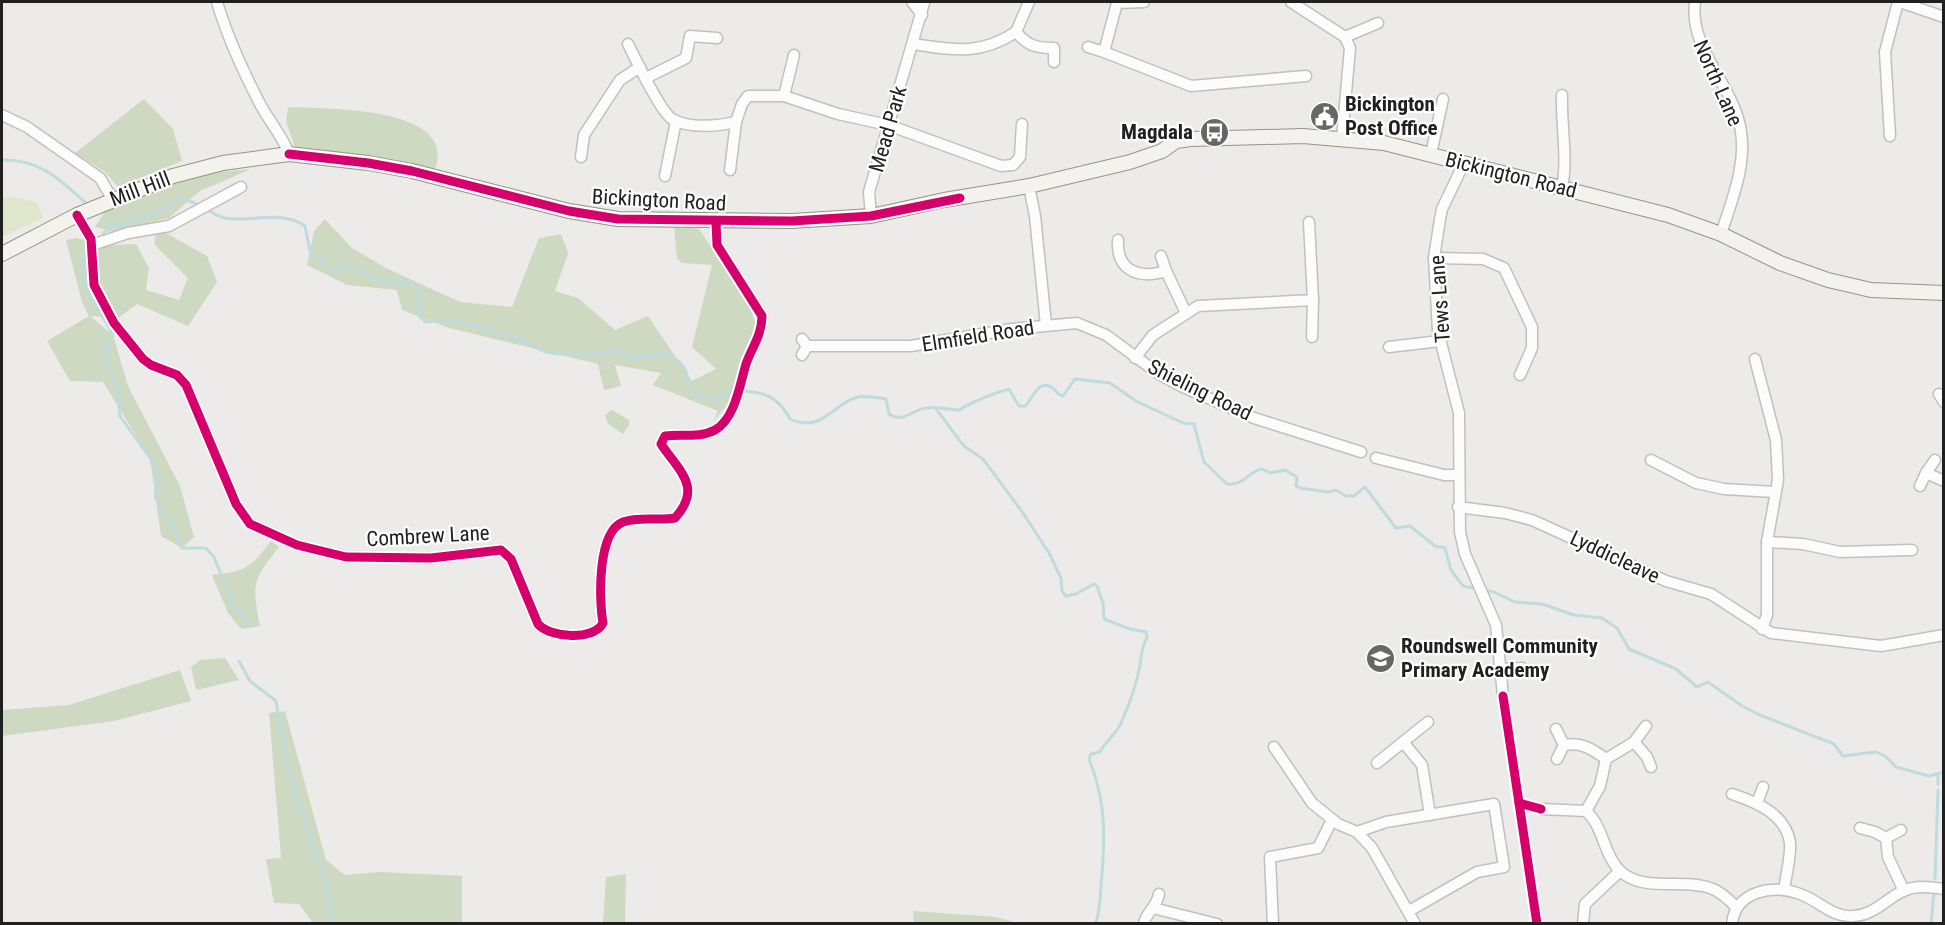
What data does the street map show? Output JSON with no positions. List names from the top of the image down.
{
  "streets": {
    "main road": ["Bickington Road", "Mill Hill"],
    "street": [
      "North Lane",
      "Mead Park",
      "Tews Lane",
      "Elmfield Road",
      "Shieling Road",
      "Combrew Lane",
      "Lyddicleave"
    ]
  },
  "crossings": [
    ["North Lane", "Bickington Road"],
    ["Mead Park", "Bickington Road"],
    ["Bickington Road", "Mill Hill"],
    ["Bickington Road", "Tews Lane"],
    ["Bickington Road", "Elmfield Road"],
    ["Bickington Road", "Combrew Lane"],
    ["Mill Hill", "Combrew Lane"],
    ["Tews Lane", "Lyddicleave"],
    ["Elmfield Road", "Shieling Road"]
  ],
  "places": {
    "public building": ["Bickington Post Office"],
    "bus stop": ["Magdala"],
    "school or university": ["Roundswell Community Primary Academy"]
  }
}
